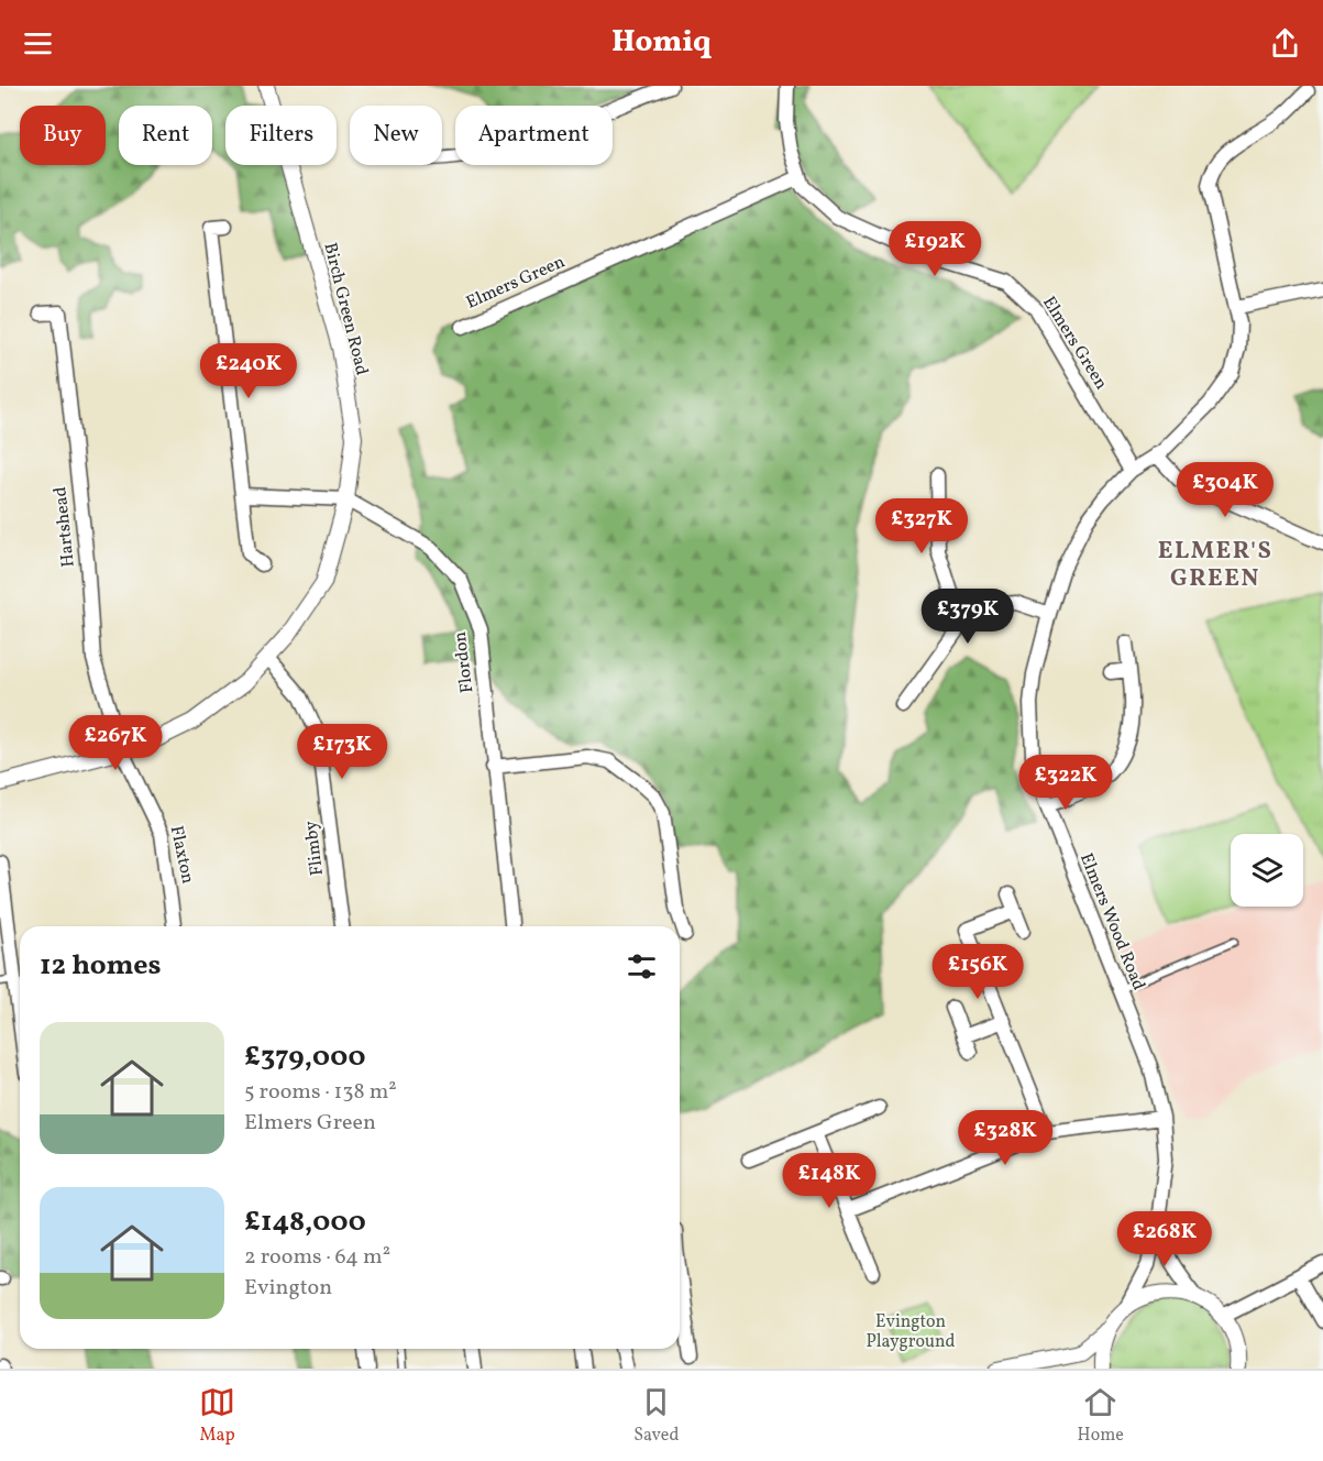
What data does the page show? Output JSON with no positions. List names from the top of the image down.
{
  "streets": {
    "street": [
      "Elmers Green",
      "Birch Green Road",
      "Hartshead",
      "Flordon",
      "Flimby",
      "Flaxton",
      "Elmers Wood Road"
    ]
  },
  "crossings": [
    ["Elmers Green", "Elmers Wood Road"],
    ["Birch Green Road", "Hartshead"],
    ["Birch Green Road", "Flordon"],
    ["Birch Green Road", "Flimby"],
    ["Birch Green Road", "Flaxton"],
    ["Hartshead", "Flaxton"]
  ],
  "districts": ["ELMER'S GREEN"],
  "parks": ["Evington Playground"],
  "page": {
    "header": "Homiq",
    "chip": [
      "Buy",
      "Rent",
      "Filters",
      "New",
      "Apartment"
    ],
    "price": [
      "£192K",
      "£240K",
      "£304K",
      "£327K",
      "£379K",
      "£267K",
      "£173K",
      "£322K",
      "£156K",
      "£328K",
      "£148K",
      "£268K"
    ],
    "heading": "12 homes",
    "list": [
      {
        "name": "£379,000",
        "note": "5 rooms · 138 m² · Elmers Green"
      },
      {
        "name": "£148,000",
        "note": "2 rooms · 64 m² · Evington"
      }
    ],
    "tabs": ["Map", "Saved", "Home"]
  }
}
